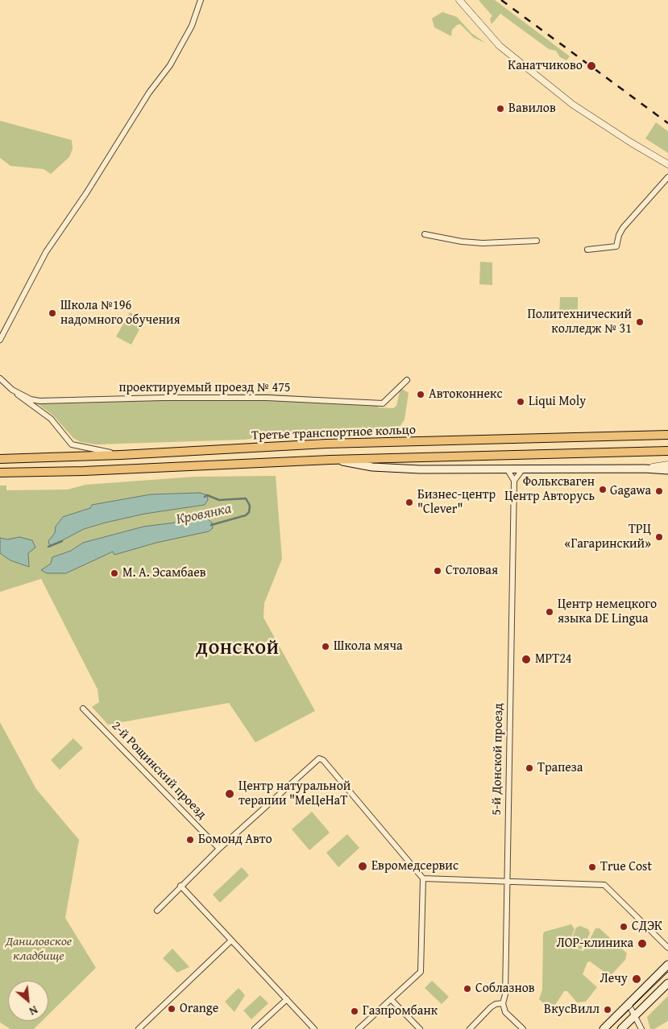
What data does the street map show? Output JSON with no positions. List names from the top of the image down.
{
  "streets": {
    "main road": ["Третье транспортное кольцо"],
    "street": ["проектируемый проезд № 475", "5-й Донской проезд", "2-й Рощинский проезд"]
  },
  "districts": ["ДОНСКОЙ"],
  "water": ["Кровянка"],
  "parks": ["Даниловское кладбище"],
  "places": [
    "Канатчиково",
    "Вавилов",
    "Школа №196 надомного обучения",
    "Политехнический колледж № 31",
    "Автоконнекс",
    "Liqui Moly",
    "Фольксваген Центр Авторусь",
    "Gagawa",
    "Бизнес-центр \"Clever\"",
    "ТРЦ «Гагаринский»",
    "Столовая",
    "М. А. Эсамбаев",
    "Центр немецкого языка DE Lingua",
    "Школа мяча",
    "МРТ24",
    "Трапеза",
    "Центр натуральной терапии \"МеЦеНаТ",
    "Бомонд Авто",
    "Евромедсервис",
    "True Cost",
    "СДЭК",
    "ЛОР-клиника",
    "Лечу",
    "Соблазнов",
    "Orange",
    "ВкусВилл",
    "Газпромбанк"
  ],
  "north": "bottom right"
}
